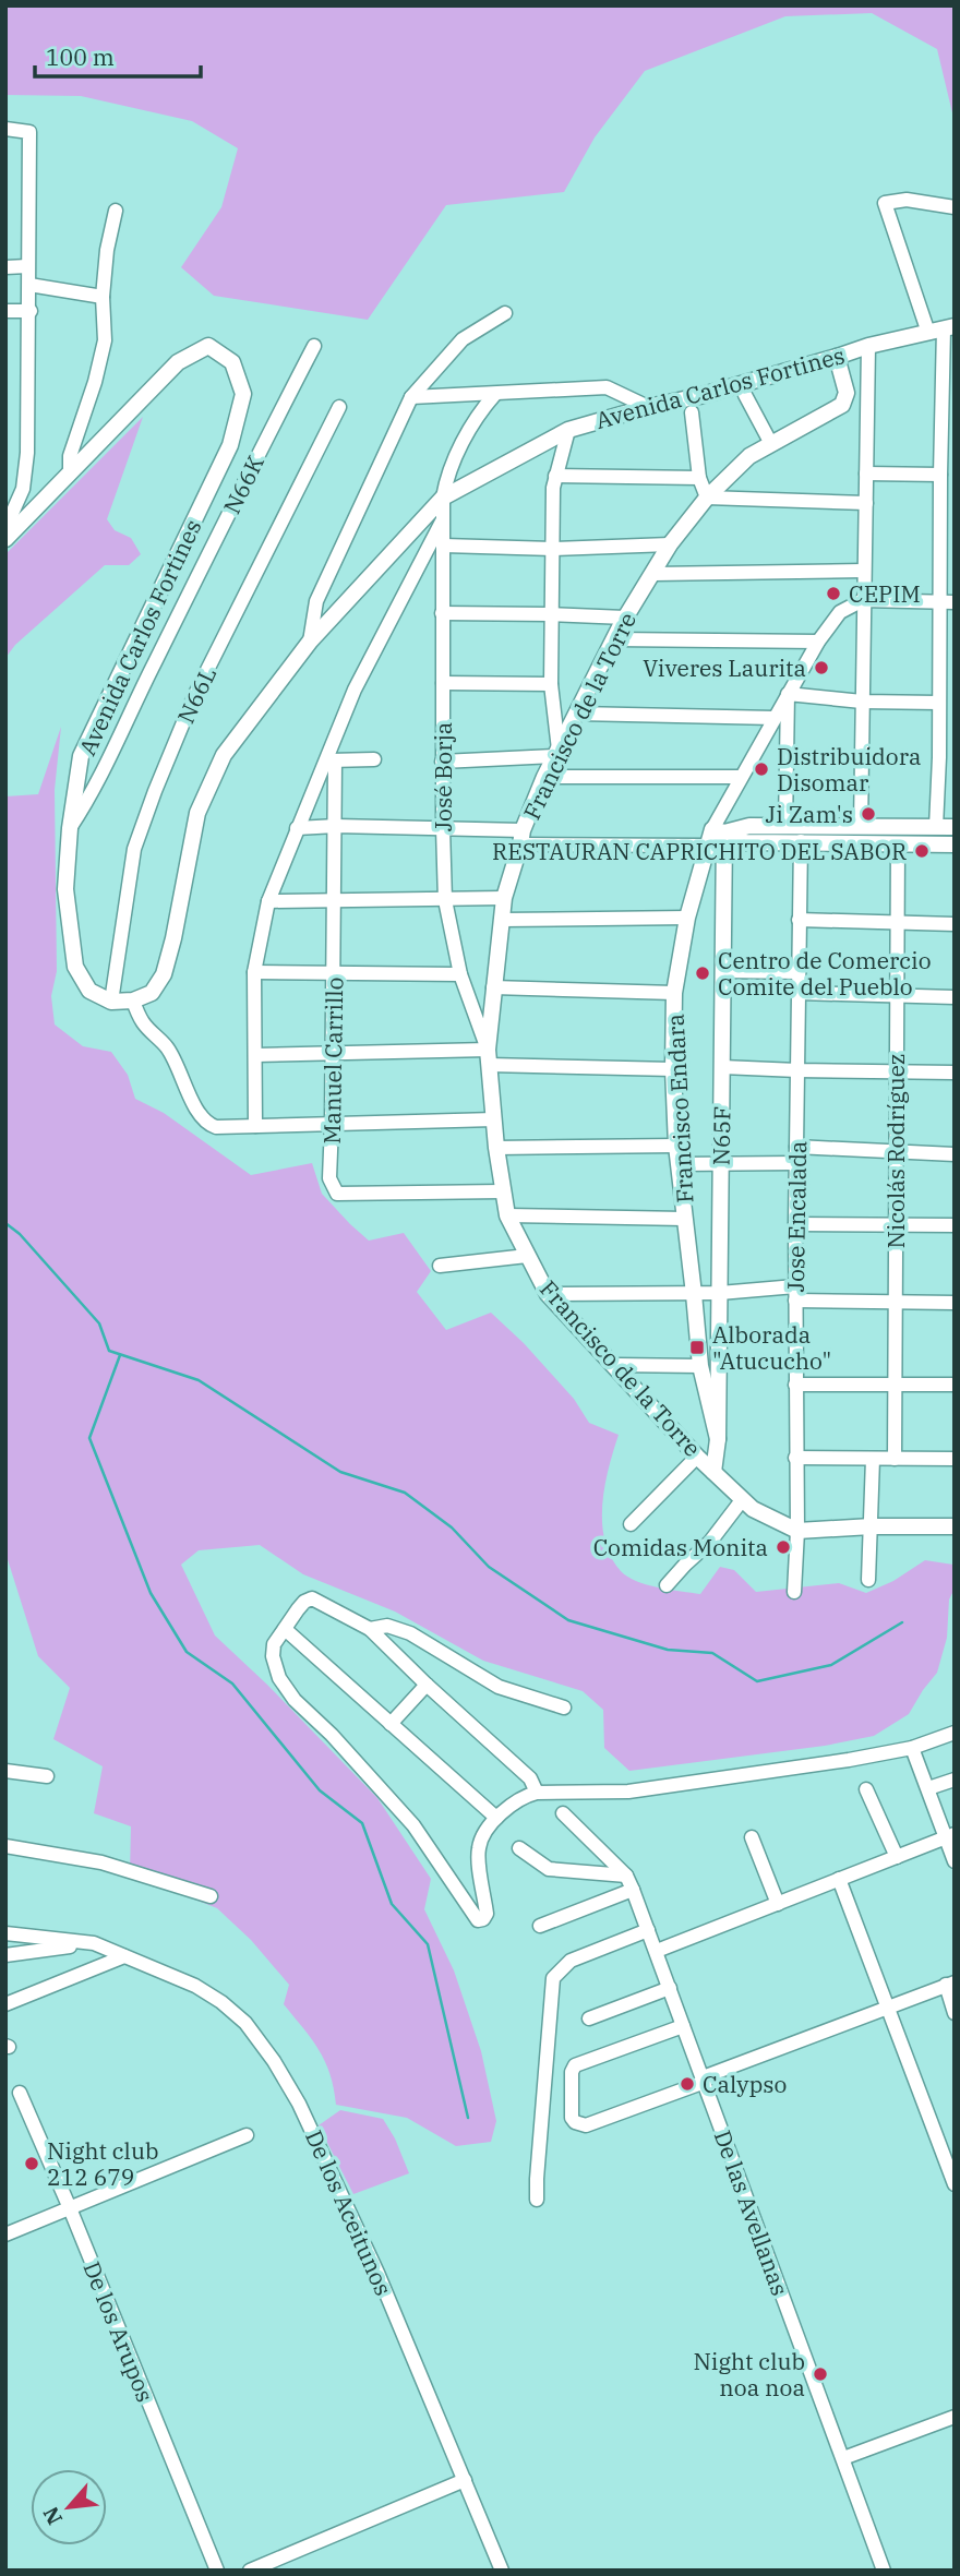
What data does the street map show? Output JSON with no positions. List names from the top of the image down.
{
  "streets": {
    "street": [
      "Avenida Carlos Fortines",
      "N66K",
      "N66L",
      "Francisco de la Torre",
      "José Borja",
      "Manuel Carrillo",
      "Francisco Endara",
      "N65F",
      "Nicolás Rodríguez",
      "Jose Encalada",
      "De los Aceitunos",
      "De las Avellanas",
      "De los Arupos"
    ]
  },
  "crossings": [
    ["Avenida Carlos Fortines", "N66K"],
    ["Avenida Carlos Fortines", "N66L"],
    ["Avenida Carlos Fortines", "Francisco de la Torre"],
    ["Avenida Carlos Fortines", "José Borja"],
    ["Francisco de la Torre", "José Borja"],
    ["Francisco de la Torre", "Manuel Carrillo"],
    ["Francisco de la Torre", "Jose Encalada"],
    ["José Borja", "Manuel Carrillo"],
    ["Francisco Endara", "N65F"]
  ],
  "places": {
    "other": [
      "CEPIM",
      "Viveres Laurita",
      "Distribuidora Disomar",
      "Ji Zam's",
      "RESTAURAN CAPRICHITO DEL SABOR",
      "Centro de Comercio Comite del Pueblo",
      "Comidas Monita",
      "Calypso",
      "Night club 212 679",
      "Night club noa noa"
    ],
    "transit": ["Alborada \"Atucucho\""]
  },
  "scale_bar": "100 m",
  "north": "bottom left"
}
